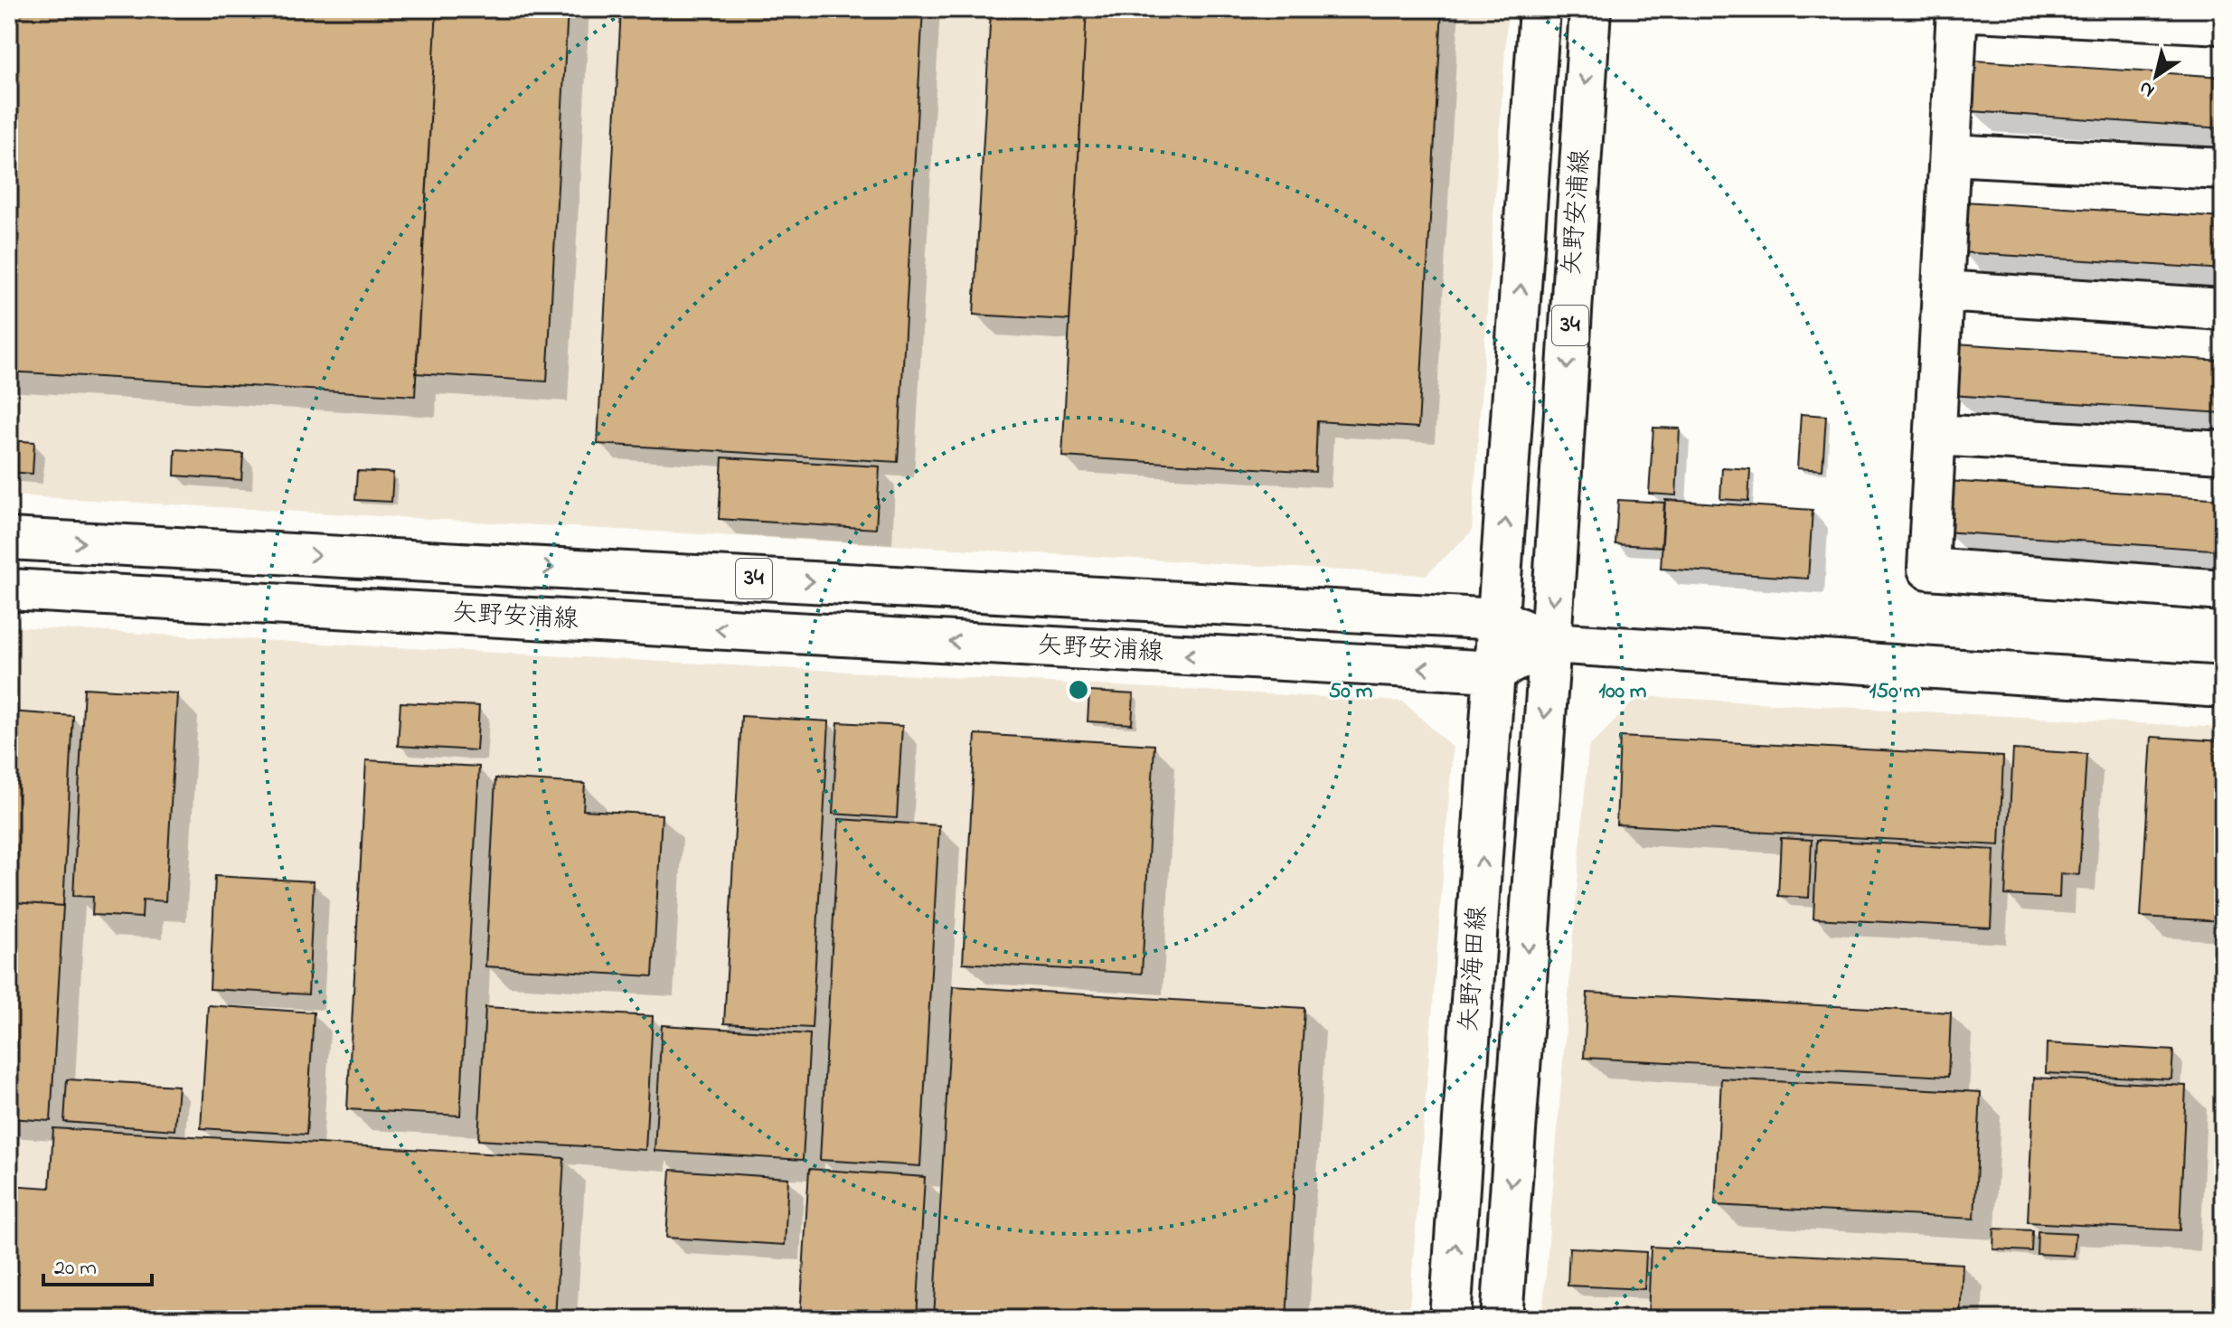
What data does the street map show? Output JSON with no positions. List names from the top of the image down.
{
  "streets": {
    "main road": ["矢野安浦線", "34", "矢野海田線"]
  },
  "crossings": [
    ["矢野安浦線", "矢野海田線"]
  ],
  "scale_bar": "20 m",
  "north": "bottom left",
  "rings": ["50 m", "100 m", "150 m"]
}
